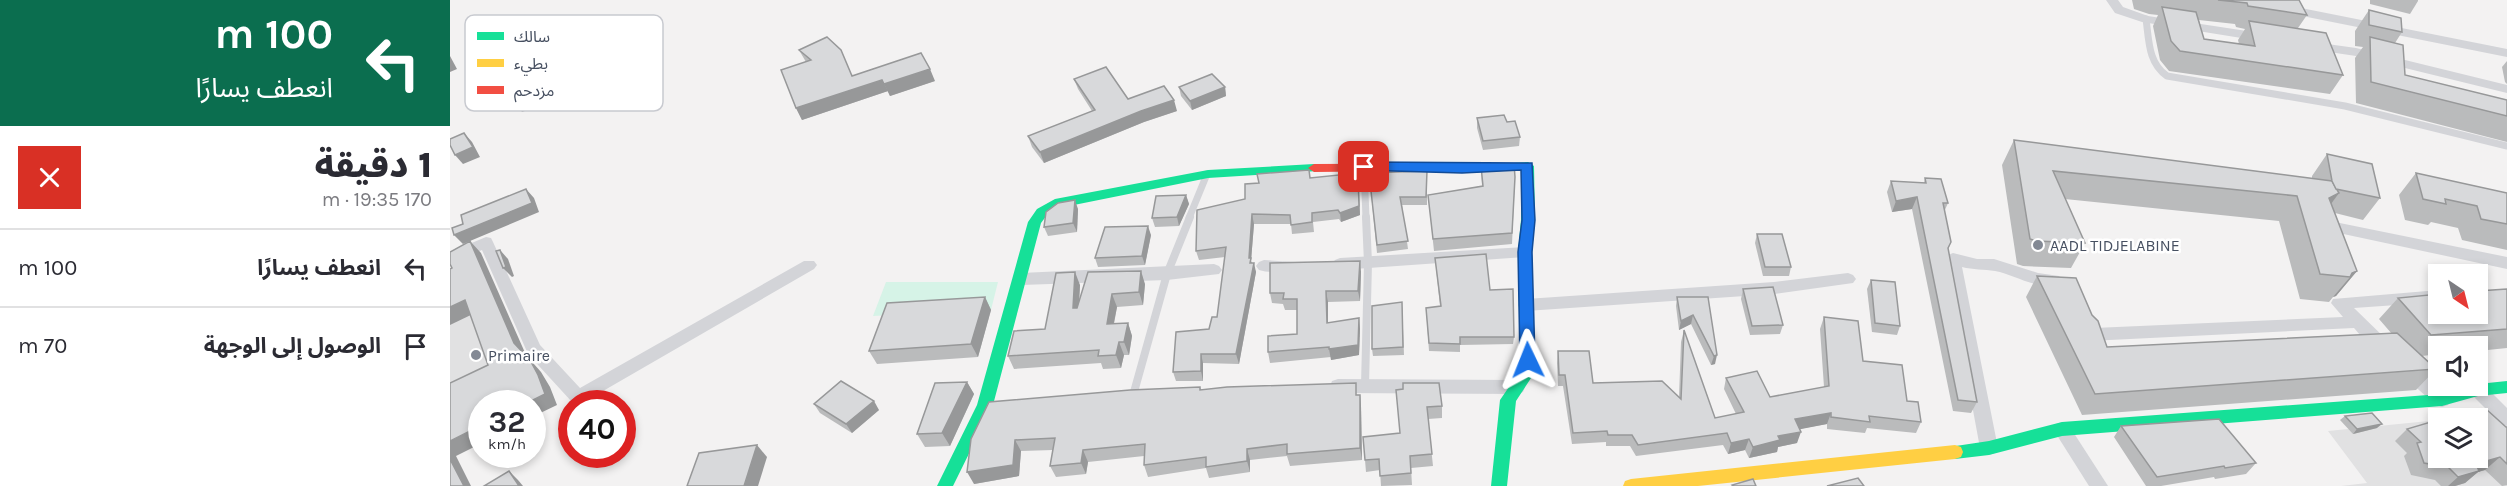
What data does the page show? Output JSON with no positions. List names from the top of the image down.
{
  "places": ["AADL TIDJELABINE", "Primaire"],
  "legend": ["سالك", "بطيء", "مزدحم"],
  "north": "bottom right",
  "page": {
    "turn": ["100 m", "انعطف يسارًا"],
    "heading": ["1 دقيقة", "170 m · 19:35"],
    "list": [
      {
        "name": "انعطف يسارًا",
        "value": "100 m"
      },
      {
        "name": "الوصول إلى الوجهة",
        "value": "70 m"
      }
    ],
    "speed": "32 km/h",
    "limit": "40"
  }
}
